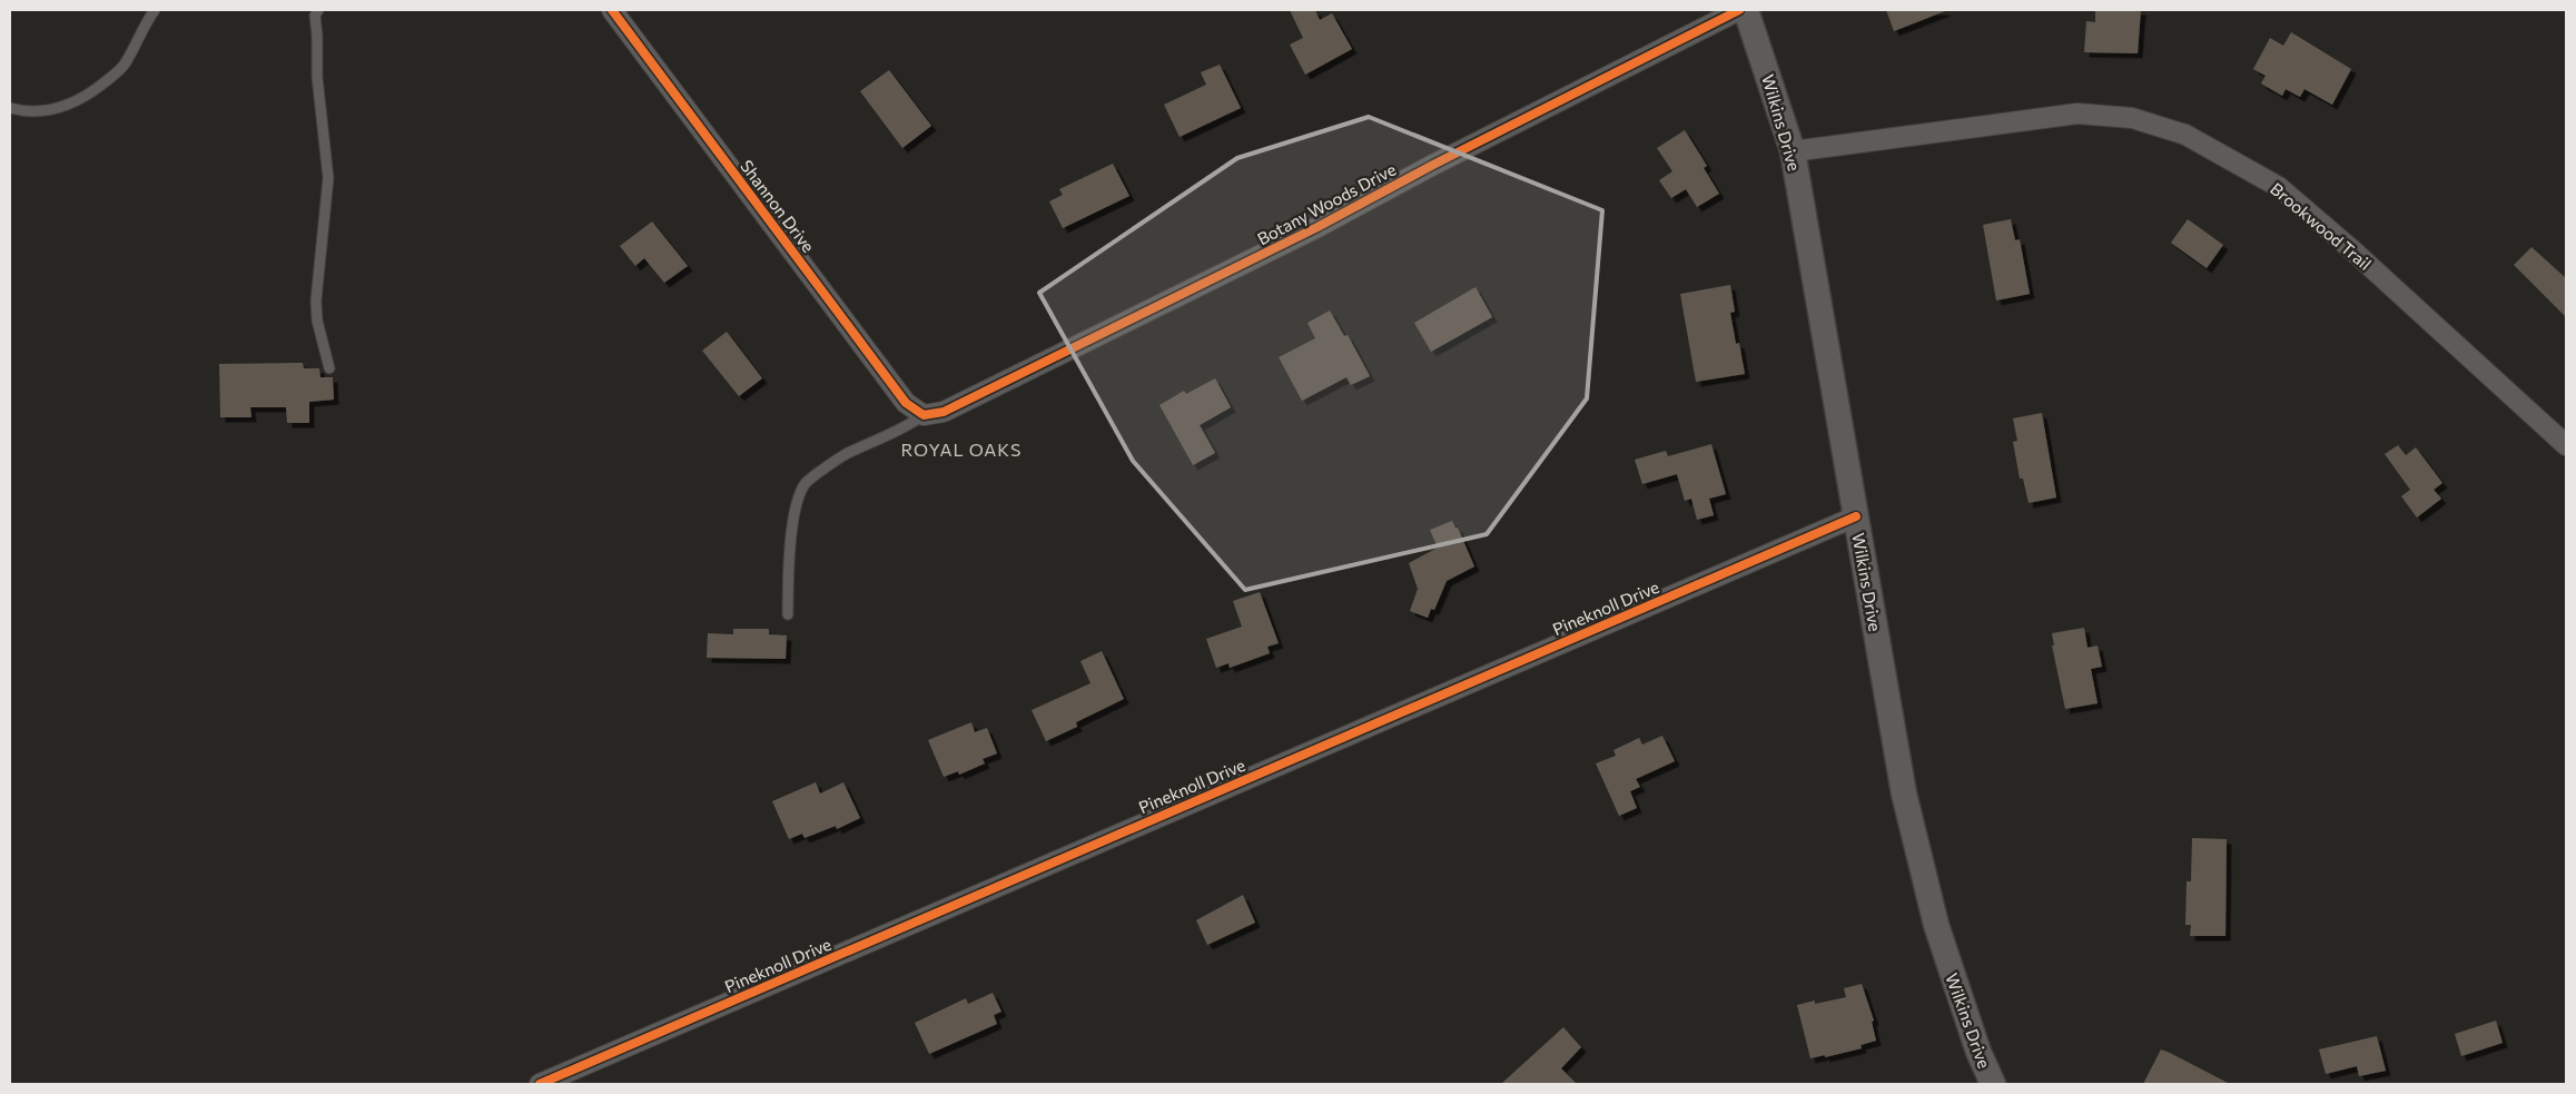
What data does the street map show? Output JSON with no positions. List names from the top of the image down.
{
  "streets": {
    "street": [
      "Wilkins Drive",
      "Botany Woods Drive",
      "Shannon Drive",
      "Brookwood Trail",
      "Pineknoll Drive"
    ]
  },
  "crossings": [
    ["Wilkins Drive", "Brookwood Trail"],
    ["Wilkins Drive", "Pineknoll Drive"],
    ["Botany Woods Drive", "Shannon Drive"]
  ],
  "districts": ["ROYAL OAKS"]
}
